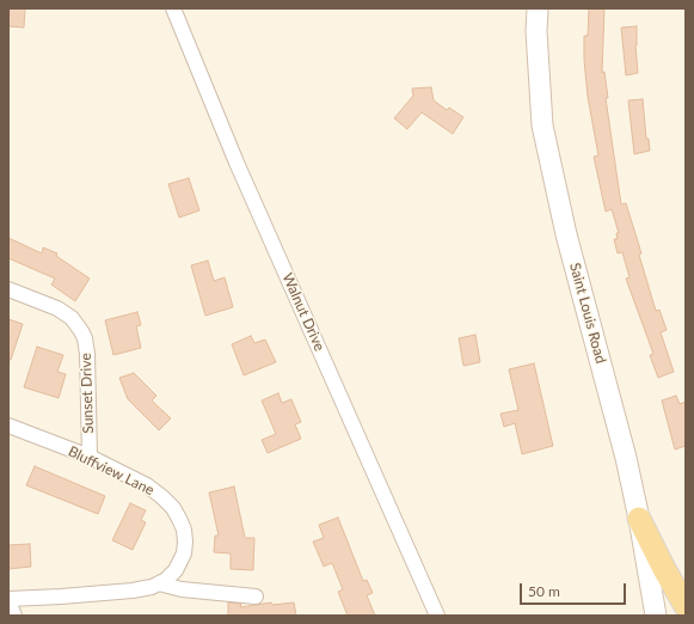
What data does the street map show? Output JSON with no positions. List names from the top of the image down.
{
  "streets": {
    "street": [
      "Walnut Drive",
      "Saint Louis Road",
      "Sunset Drive",
      "Bluffview Lane"
    ]
  },
  "crossings": [
    ["Sunset Drive", "Bluffview Lane"]
  ],
  "scale_bar": "50 m"
}
